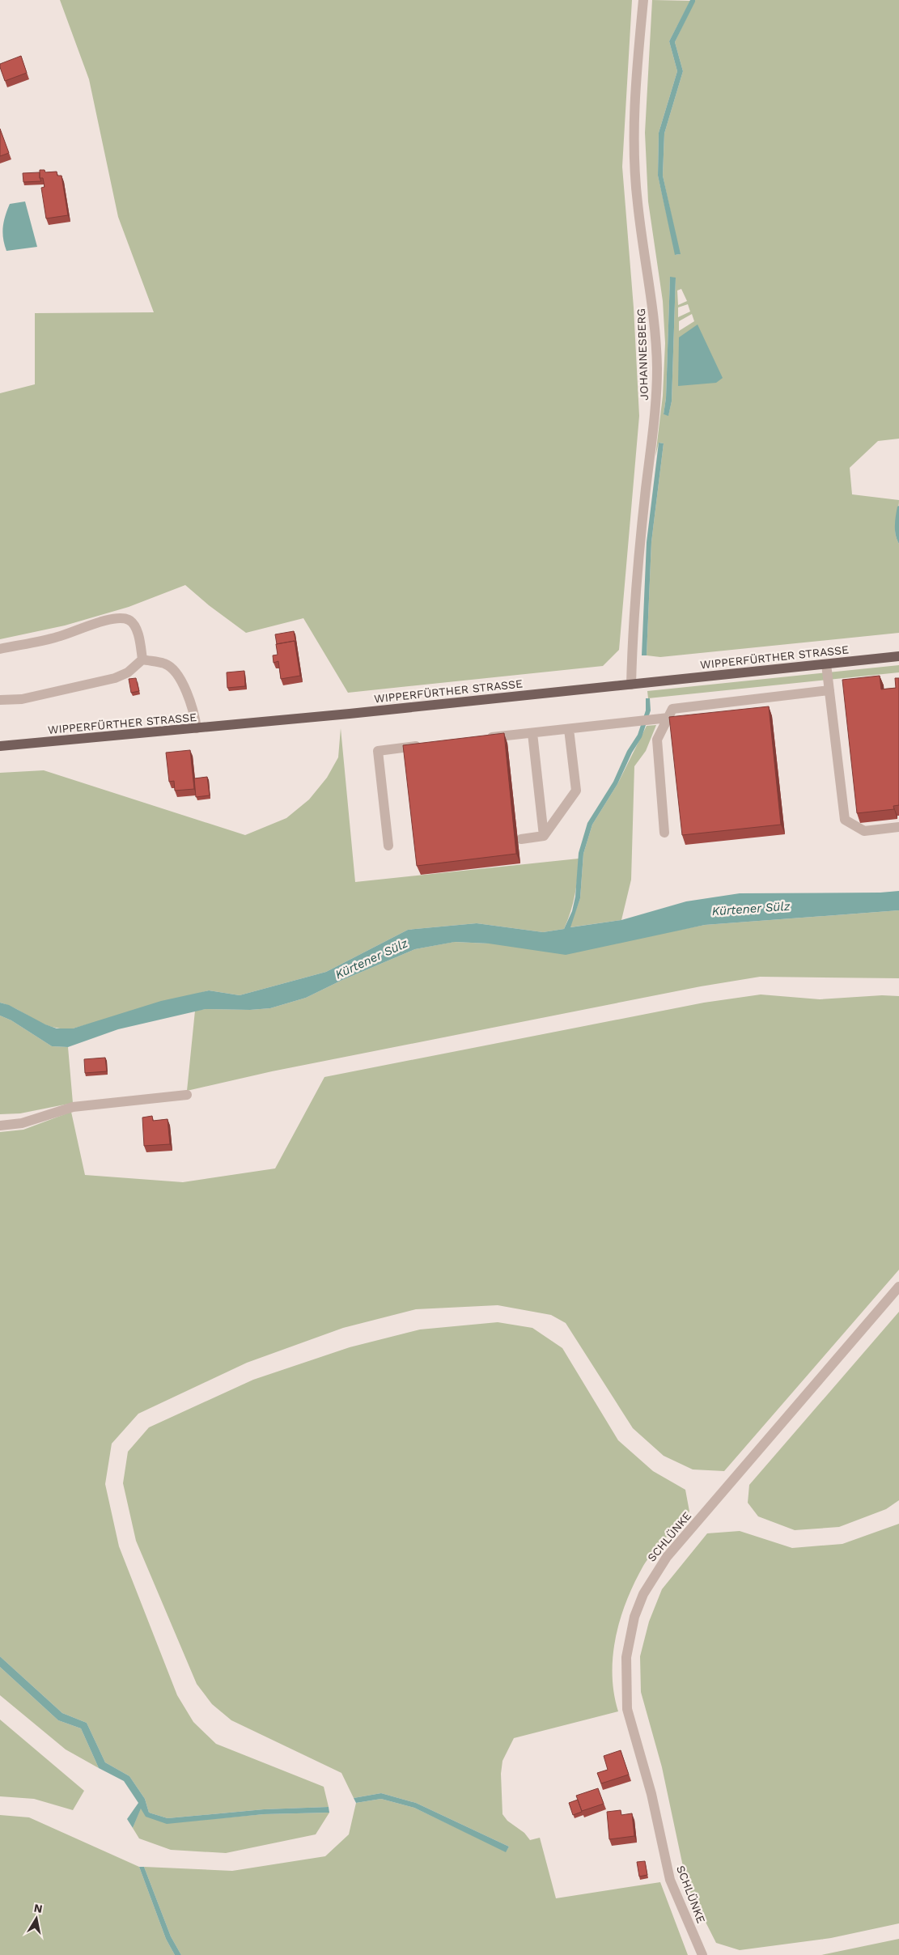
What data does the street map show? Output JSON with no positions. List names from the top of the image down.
{
  "streets": {
    "main road": ["WIPPERFÜRTHER STRASSE"],
    "street": ["JOHANNESBERG", "SCHLÜNKE"]
  },
  "crossings": [
    ["JOHANNESBERG", "WIPPERFÜRTHER STRASSE"]
  ],
  "water": ["Kürtener Sülz"],
  "north": "top"
}
